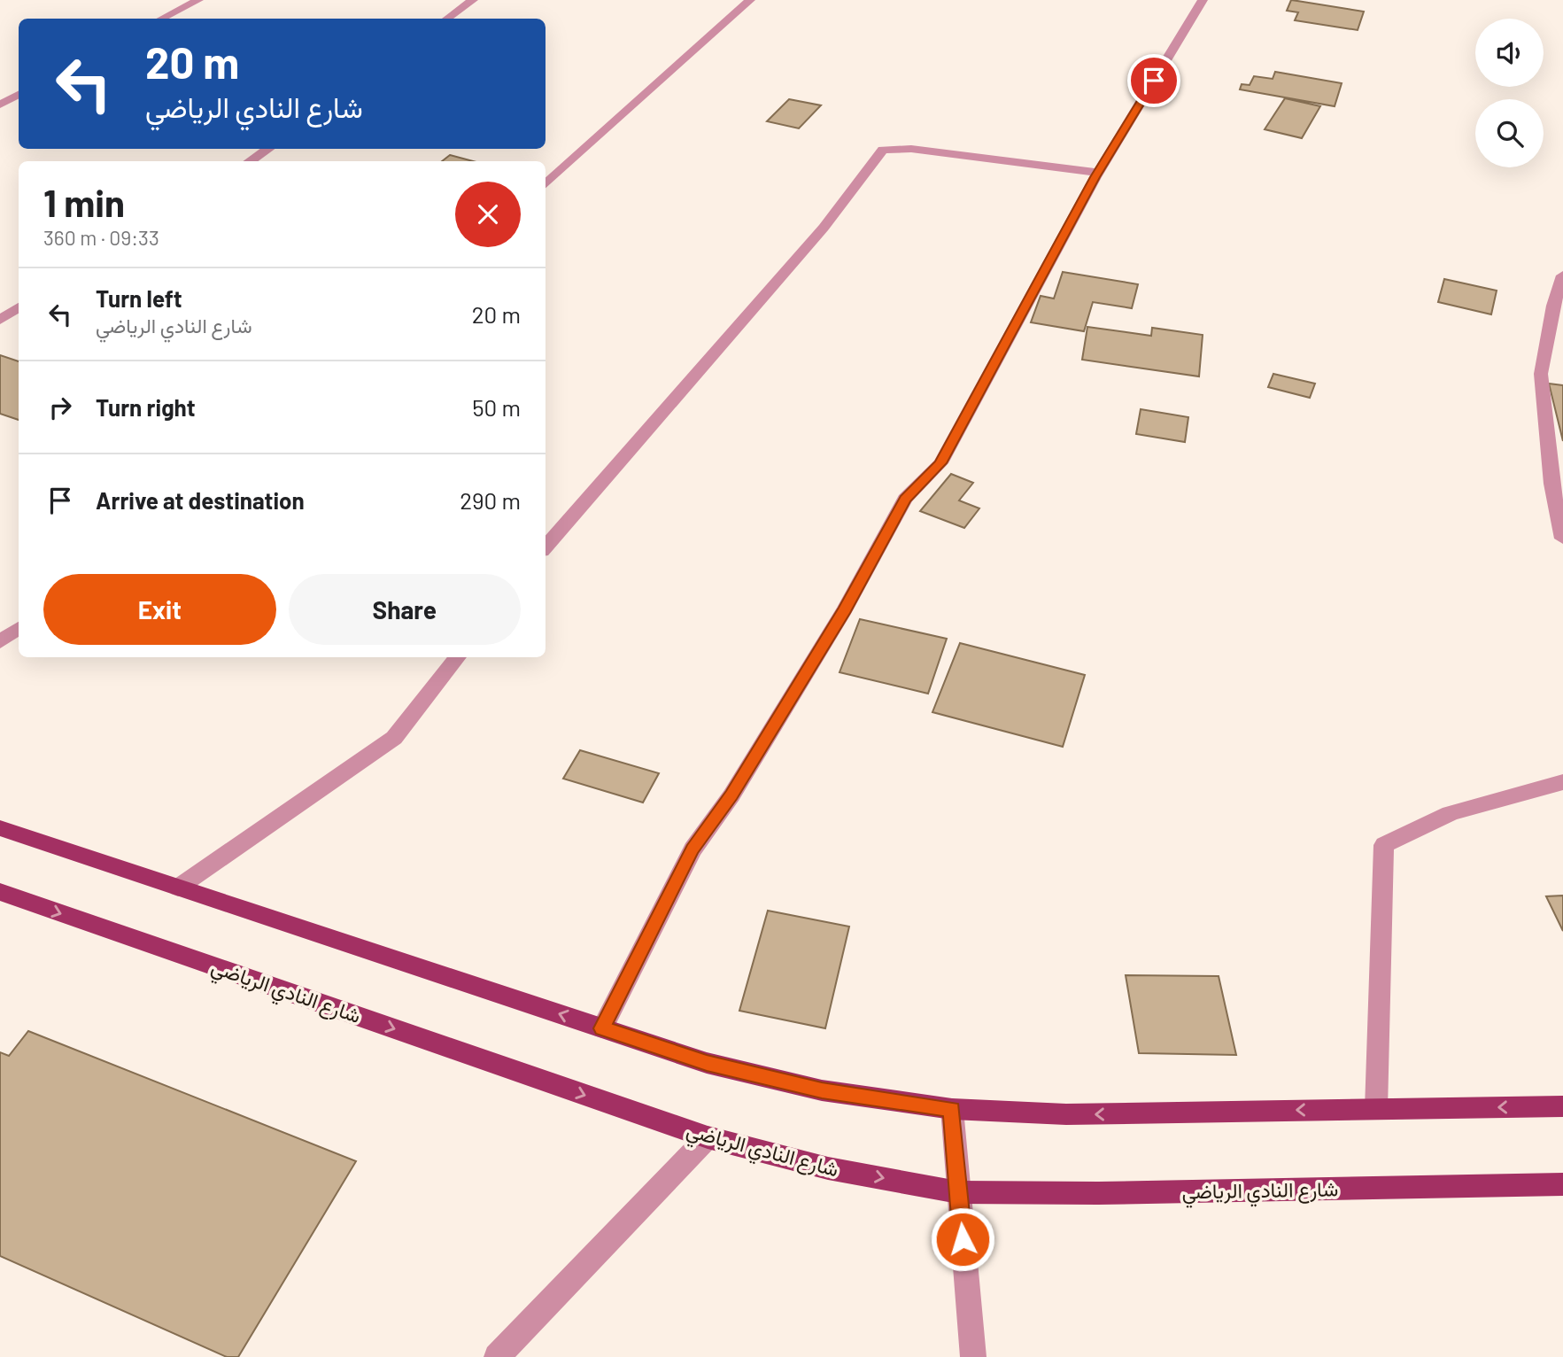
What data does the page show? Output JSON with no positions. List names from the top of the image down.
{
  "streets": {
    "main road": ["شارع النادي الرياضي"]
  },
  "page": {
    "turn": ["20 m", "شارع النادي الرياضي"],
    "heading": ["1 min", "360 m · 09:33"],
    "list": [
      {
        "name": "Turn left",
        "note": "شارع النادي الرياضي",
        "value": "20 m"
      },
      {
        "name": "Turn right",
        "value": "50 m"
      },
      {
        "name": "Arrive at destination",
        "value": "290 m"
      }
    ],
    "buttons": ["Exit", "Share"]
  }
}
